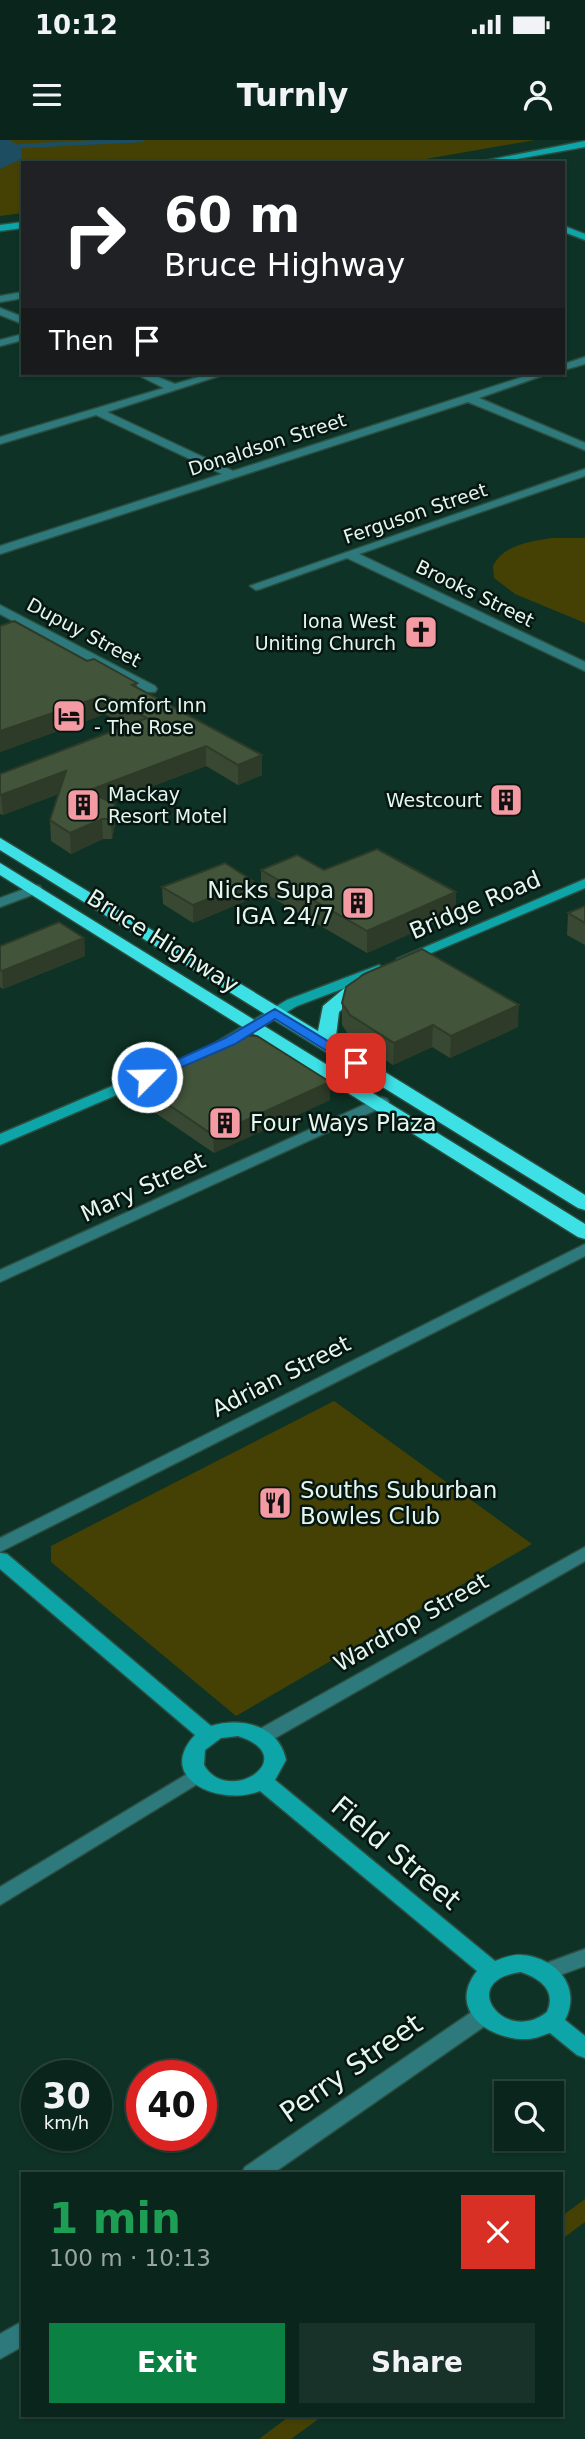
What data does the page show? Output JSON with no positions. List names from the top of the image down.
{
  "streets": {
    "highway": ["Bruce Highway"],
    "street": [
      "Donaldson Street",
      "Ferguson Street",
      "Brooks Street",
      "Dupuy Street",
      "Bridge Road",
      "Mary Street",
      "Adrian Street",
      "Wardrop Street",
      "Field Street",
      "Perry Street"
    ]
  },
  "crossings": [
    ["Ferguson Street", "Brooks Street"],
    ["Bridge Road", "Bruce Highway"],
    ["Bruce Highway", "Mary Street"],
    ["Wardrop Street", "Field Street"],
    ["Field Street", "Perry Street"]
  ],
  "places": {
    "church": ["Iona West Uniting Church"],
    "hotel": ["Comfort Inn - The Rose"],
    "building": [
      "Westcourt",
      "Mackay Resort Motel",
      "Nicks Supa IGA 24/7",
      "Four Ways Plaza"
    ],
    "restaurant": ["Souths Suburban Bowles Club"]
  },
  "page": {
    "status": "10:12",
    "header": "Turnly",
    "turn": ["60 m", "Bruce Highway"],
    "then": "Then",
    "speed": "30 km/h",
    "limit": "40",
    "heading": ["1 min", "100 m · 10:13"],
    "buttons": ["Exit", "Share"]
  }
}
